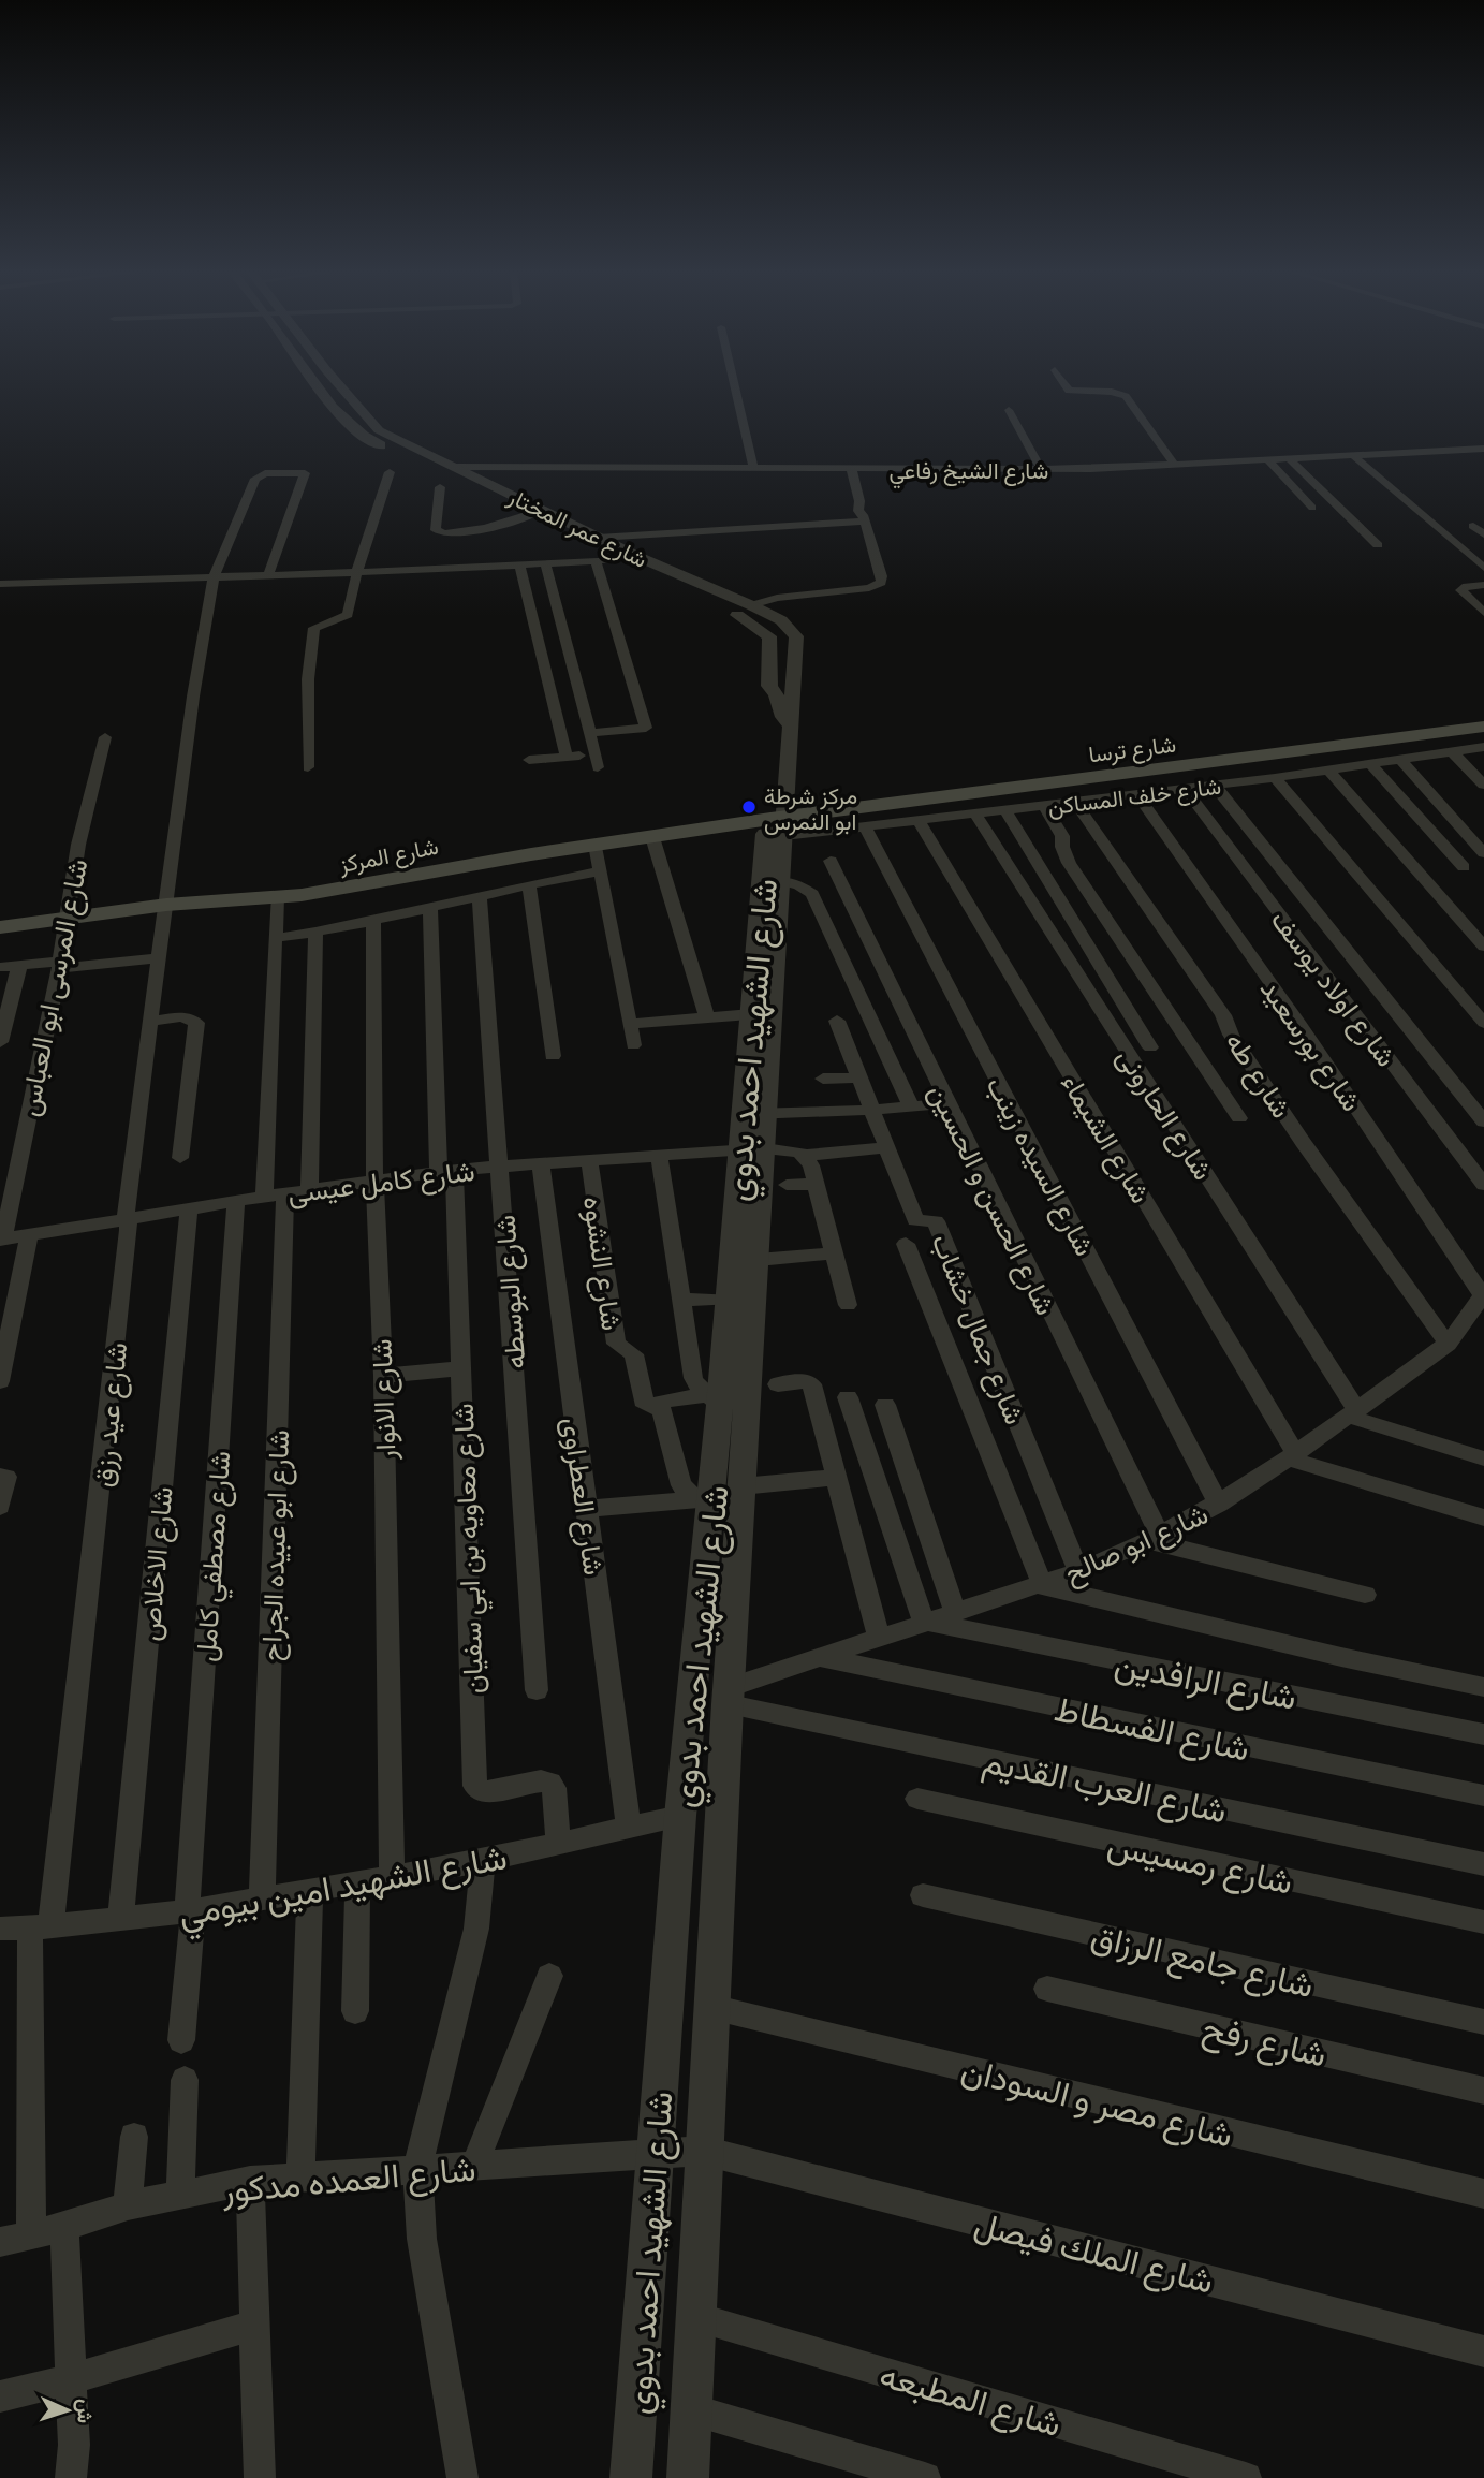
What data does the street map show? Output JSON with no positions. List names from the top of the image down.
{
  "streets": {
    "main road": ["شارع ترسا", "شارع المركز"],
    "street": [
      "شارع الشيخ رفاعي",
      "شارع عمر المختار",
      "شارع خلف المساكن",
      "شارع المرسى ابو العباس",
      "شارع اولاد يوسف",
      "شارع الشهيد احمد بدوي",
      "شارع بورسعيد",
      "شارع طه",
      "شارع الحارونى",
      "شارع الشيماء",
      "شارع السيده زينب",
      "شارع كامل عيسى",
      "شارع الحسن و الحسين",
      "شارع النشوه",
      "شارع البوسطه",
      "شارع جمال خشاب",
      "شارع الانوار",
      "شارع عيد رزق",
      "شارع العطراوى",
      "شارع ابو صالح",
      "شارع ابو عبيده الجراح",
      "شارع معاويه بن ابي سفيان",
      "شارع مصطفي كامل",
      "شارع الاخلاص",
      "شارع الرافدين",
      "شارع الفسطاط",
      "شارع العرب القديم",
      "شارع رمسيس",
      "شارع الشهيد امين بيومي",
      "شارع جامع الرزاق",
      "شارع رفح",
      "شارع مصر و السودان",
      "شارع العمده مدكور",
      "شارع الملك فيصل",
      "شارع المطبعه"
    ]
  },
  "crossings": [
    ["شارع الشيخ رفاعي", "شارع عمر المختار"],
    ["شارع عمر المختار", "شارع ترسا"],
    ["شارع عمر المختار", "شارع خلف المساكن"],
    ["شارع عمر المختار", "شارع المركز"],
    ["شارع عمر المختار", "شارع الشهيد احمد بدوي"],
    ["شارع ترسا", "شارع خلف المساكن"],
    ["شارع ترسا", "شارع المركز"],
    ["شارع ترسا", "شارع الشهيد احمد بدوي"],
    ["شارع خلف المساكن", "شارع المركز"],
    ["شارع خلف المساكن", "شارع اولاد يوسف"],
    ["شارع خلف المساكن", "شارع الشهيد احمد بدوي"],
    ["شارع خلف المساكن", "شارع بورسعيد"],
    ["شارع خلف المساكن", "شارع طه"],
    ["شارع خلف المساكن", "شارع الحارونى"],
    ["شارع خلف المساكن", "شارع الشيماء"],
    ["شارع خلف المساكن", "شارع السيده زينب"],
    ["شارع المركز", "شارع المرسى ابو العباس"],
    ["شارع المركز", "شارع الشهيد احمد بدوي"],
    ["شارع المركز", "شارع عيد رزق"],
    ["شارع المركز", "شارع ابو عبيده الجراح"],
    ["شارع المرسى ابو العباس", "شارع كامل عيسى"],
    ["شارع الشهيد احمد بدوي", "شارع كامل عيسى"],
    ["شارع الشهيد احمد بدوي", "شارع النشوه"],
    ["شارع الشهيد احمد بدوي", "شارع ابو صالح"],
    ["شارع الشهيد احمد بدوي", "شارع العرب القديم"],
    ["شارع الشهيد احمد بدوي", "شارع الشهيد امين بيومي"],
    ["شارع الشهيد احمد بدوي", "شارع مصر و السودان"],
    ["شارع الشهيد احمد بدوي", "شارع العمده مدكور"],
    ["شارع الشهيد احمد بدوي", "شارع الملك فيصل"],
    ["شارع الشهيد احمد بدوي", "شارع المطبعه"],
    ["شارع بورسعيد", "شارع ابو صالح"],
    ["شارع طه", "شارع ابو صالح"],
    ["شارع الحارونى", "شارع ابو صالح"],
    ["شارع الشيماء", "شارع ابو صالح"],
    ["شارع السيده زينب", "شارع ابو صالح"],
    ["شارع كامل عيسى", "شارع النشوه"],
    ["شارع كامل عيسى", "شارع البوسطه"],
    ["شارع كامل عيسى", "شارع جمال خشاب"],
    ["شارع كامل عيسى", "شارع الانوار"],
    ["شارع كامل عيسى", "شارع عيد رزق"],
    ["شارع كامل عيسى", "شارع العطراوى"],
    ["شارع كامل عيسى", "شارع ابو عبيده الجراح"],
    ["شارع كامل عيسى", "شارع معاويه بن ابي سفيان"],
    ["شارع كامل عيسى", "شارع مصطفي كامل"],
    ["شارع كامل عيسى", "شارع الاخلاص"],
    ["شارع الحسن و الحسين", "شارع ابو صالح"],
    ["شارع جمال خشاب", "شارع ابو صالح"],
    ["شارع الانوار", "شارع الشهيد امين بيومي"],
    ["شارع عيد رزق", "شارع الشهيد امين بيومي"],
    ["شارع عيد رزق", "شارع العمده مدكور"],
    ["شارع العطراوى", "شارع الشهيد امين بيومي"],
    ["شارع ابو صالح", "شارع الرافدين"],
    ["شارع ابو صالح", "شارع الفسطاط"],
    ["شارع ابو صالح", "شارع العرب القديم"],
    ["شارع ابو عبيده الجراح", "شارع الشهيد امين بيومي"],
    ["شارع معاويه بن ابي سفيان", "شارع الشهيد امين بيومي"],
    ["شارع مصطفي كامل", "شارع الشهيد امين بيومي"],
    ["شارع الاخلاص", "شارع الشهيد امين بيومي"],
    ["شارع العمده مدكور", "شارع الملك فيصل"]
  ],
  "places": ["مركز شرطة ابو النمرس"],
  "north": "right"
}
